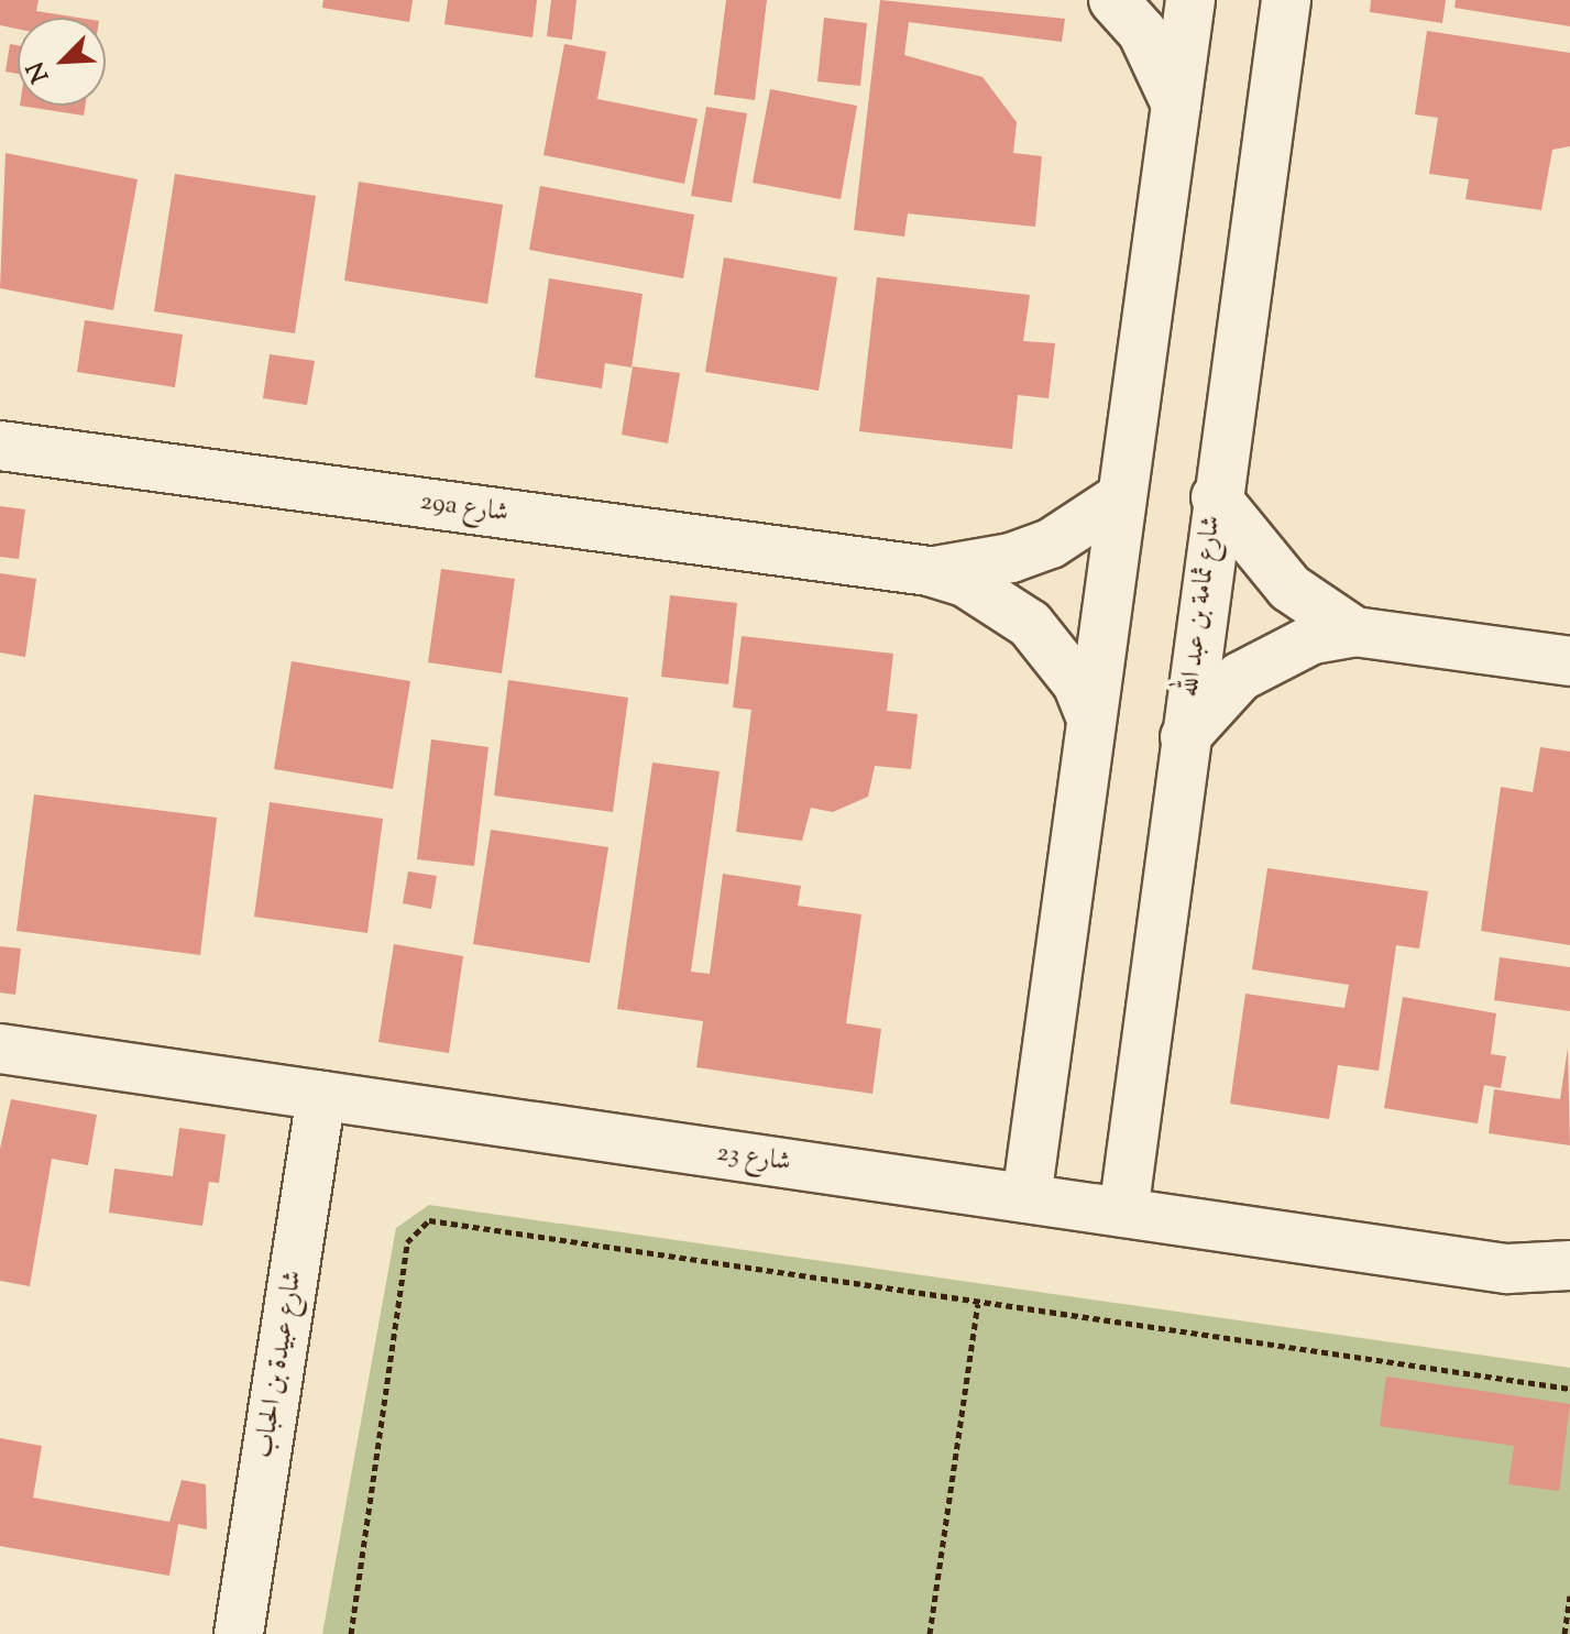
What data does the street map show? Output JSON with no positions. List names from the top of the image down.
{
  "streets": {
    "street": [
      "29a شارع",
      "شارع ثمامة بن عبد الله",
      "شارع 23",
      "شارع عبيدة بن الحباب"
    ]
  },
  "crossings": [
    ["شارع ثمامة بن عبد الله", "شارع 23"],
    ["شارع 23", "شارع عبيدة بن الحباب"]
  ],
  "north": "bottom left"
}
